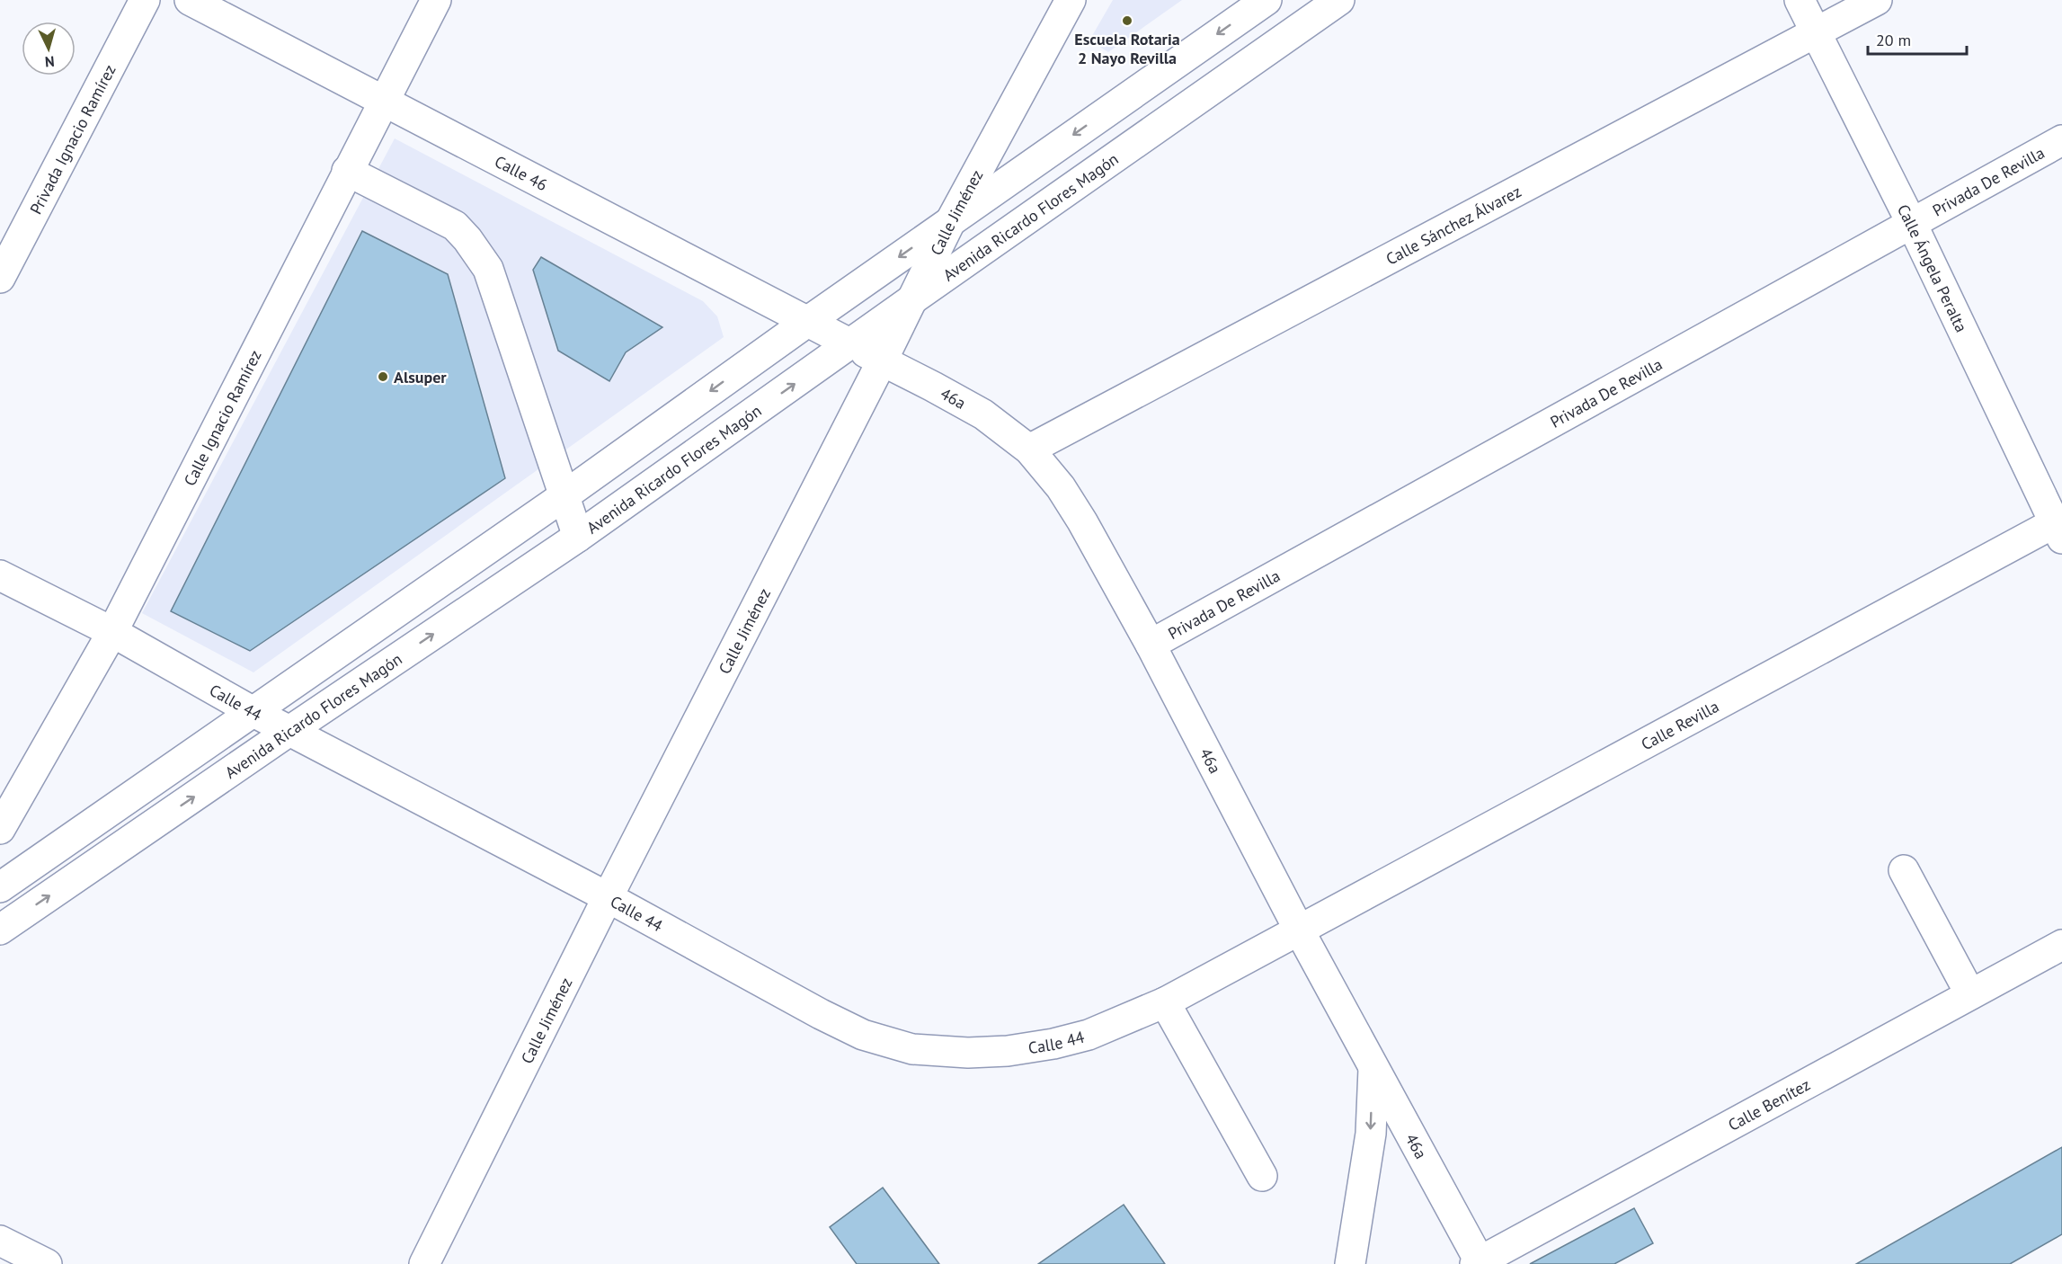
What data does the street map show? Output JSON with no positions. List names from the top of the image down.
{
  "streets": {
    "street": [
      "Privada Ignacio Ramírez",
      "Calle 46",
      "Privada De Revilla",
      "Calle Jiménez",
      "Avenida Ricardo Flores Magón",
      "Calle Sánchez Álvarez",
      "Calle Ángela Peralta",
      "46a",
      "Calle Ignacio Ramírez",
      "Calle 44",
      "Calle Revilla",
      "Calle Benítez"
    ]
  },
  "crossings": [
    ["Calle 46", "Avenida Ricardo Flores Magón"],
    ["Calle 46", "46a"],
    ["Calle 46", "Calle Ignacio Ramírez"],
    ["Privada De Revilla", "Calle Ángela Peralta"],
    ["Privada De Revilla", "46a"],
    ["Calle Jiménez", "Avenida Ricardo Flores Magón"],
    ["Calle Jiménez", "46a"],
    ["Calle Jiménez", "Calle 44"],
    ["Avenida Ricardo Flores Magón", "46a"],
    ["Avenida Ricardo Flores Magón", "Calle 44"],
    ["Calle Sánchez Álvarez", "Calle Ángela Peralta"],
    ["Calle Sánchez Álvarez", "46a"],
    ["Calle Ángela Peralta", "Calle Revilla"],
    ["46a", "Calle 44"],
    ["46a", "Calle Revilla"],
    ["46a", "Calle Benítez"],
    ["Calle Ignacio Ramírez", "Calle 44"],
    ["Calle 44", "Calle Revilla"]
  ],
  "places": ["Escuela Rotaria 2 Nayo Revilla", "Alsuper"],
  "scale_bar": "20 m",
  "north": "bottom"
}
